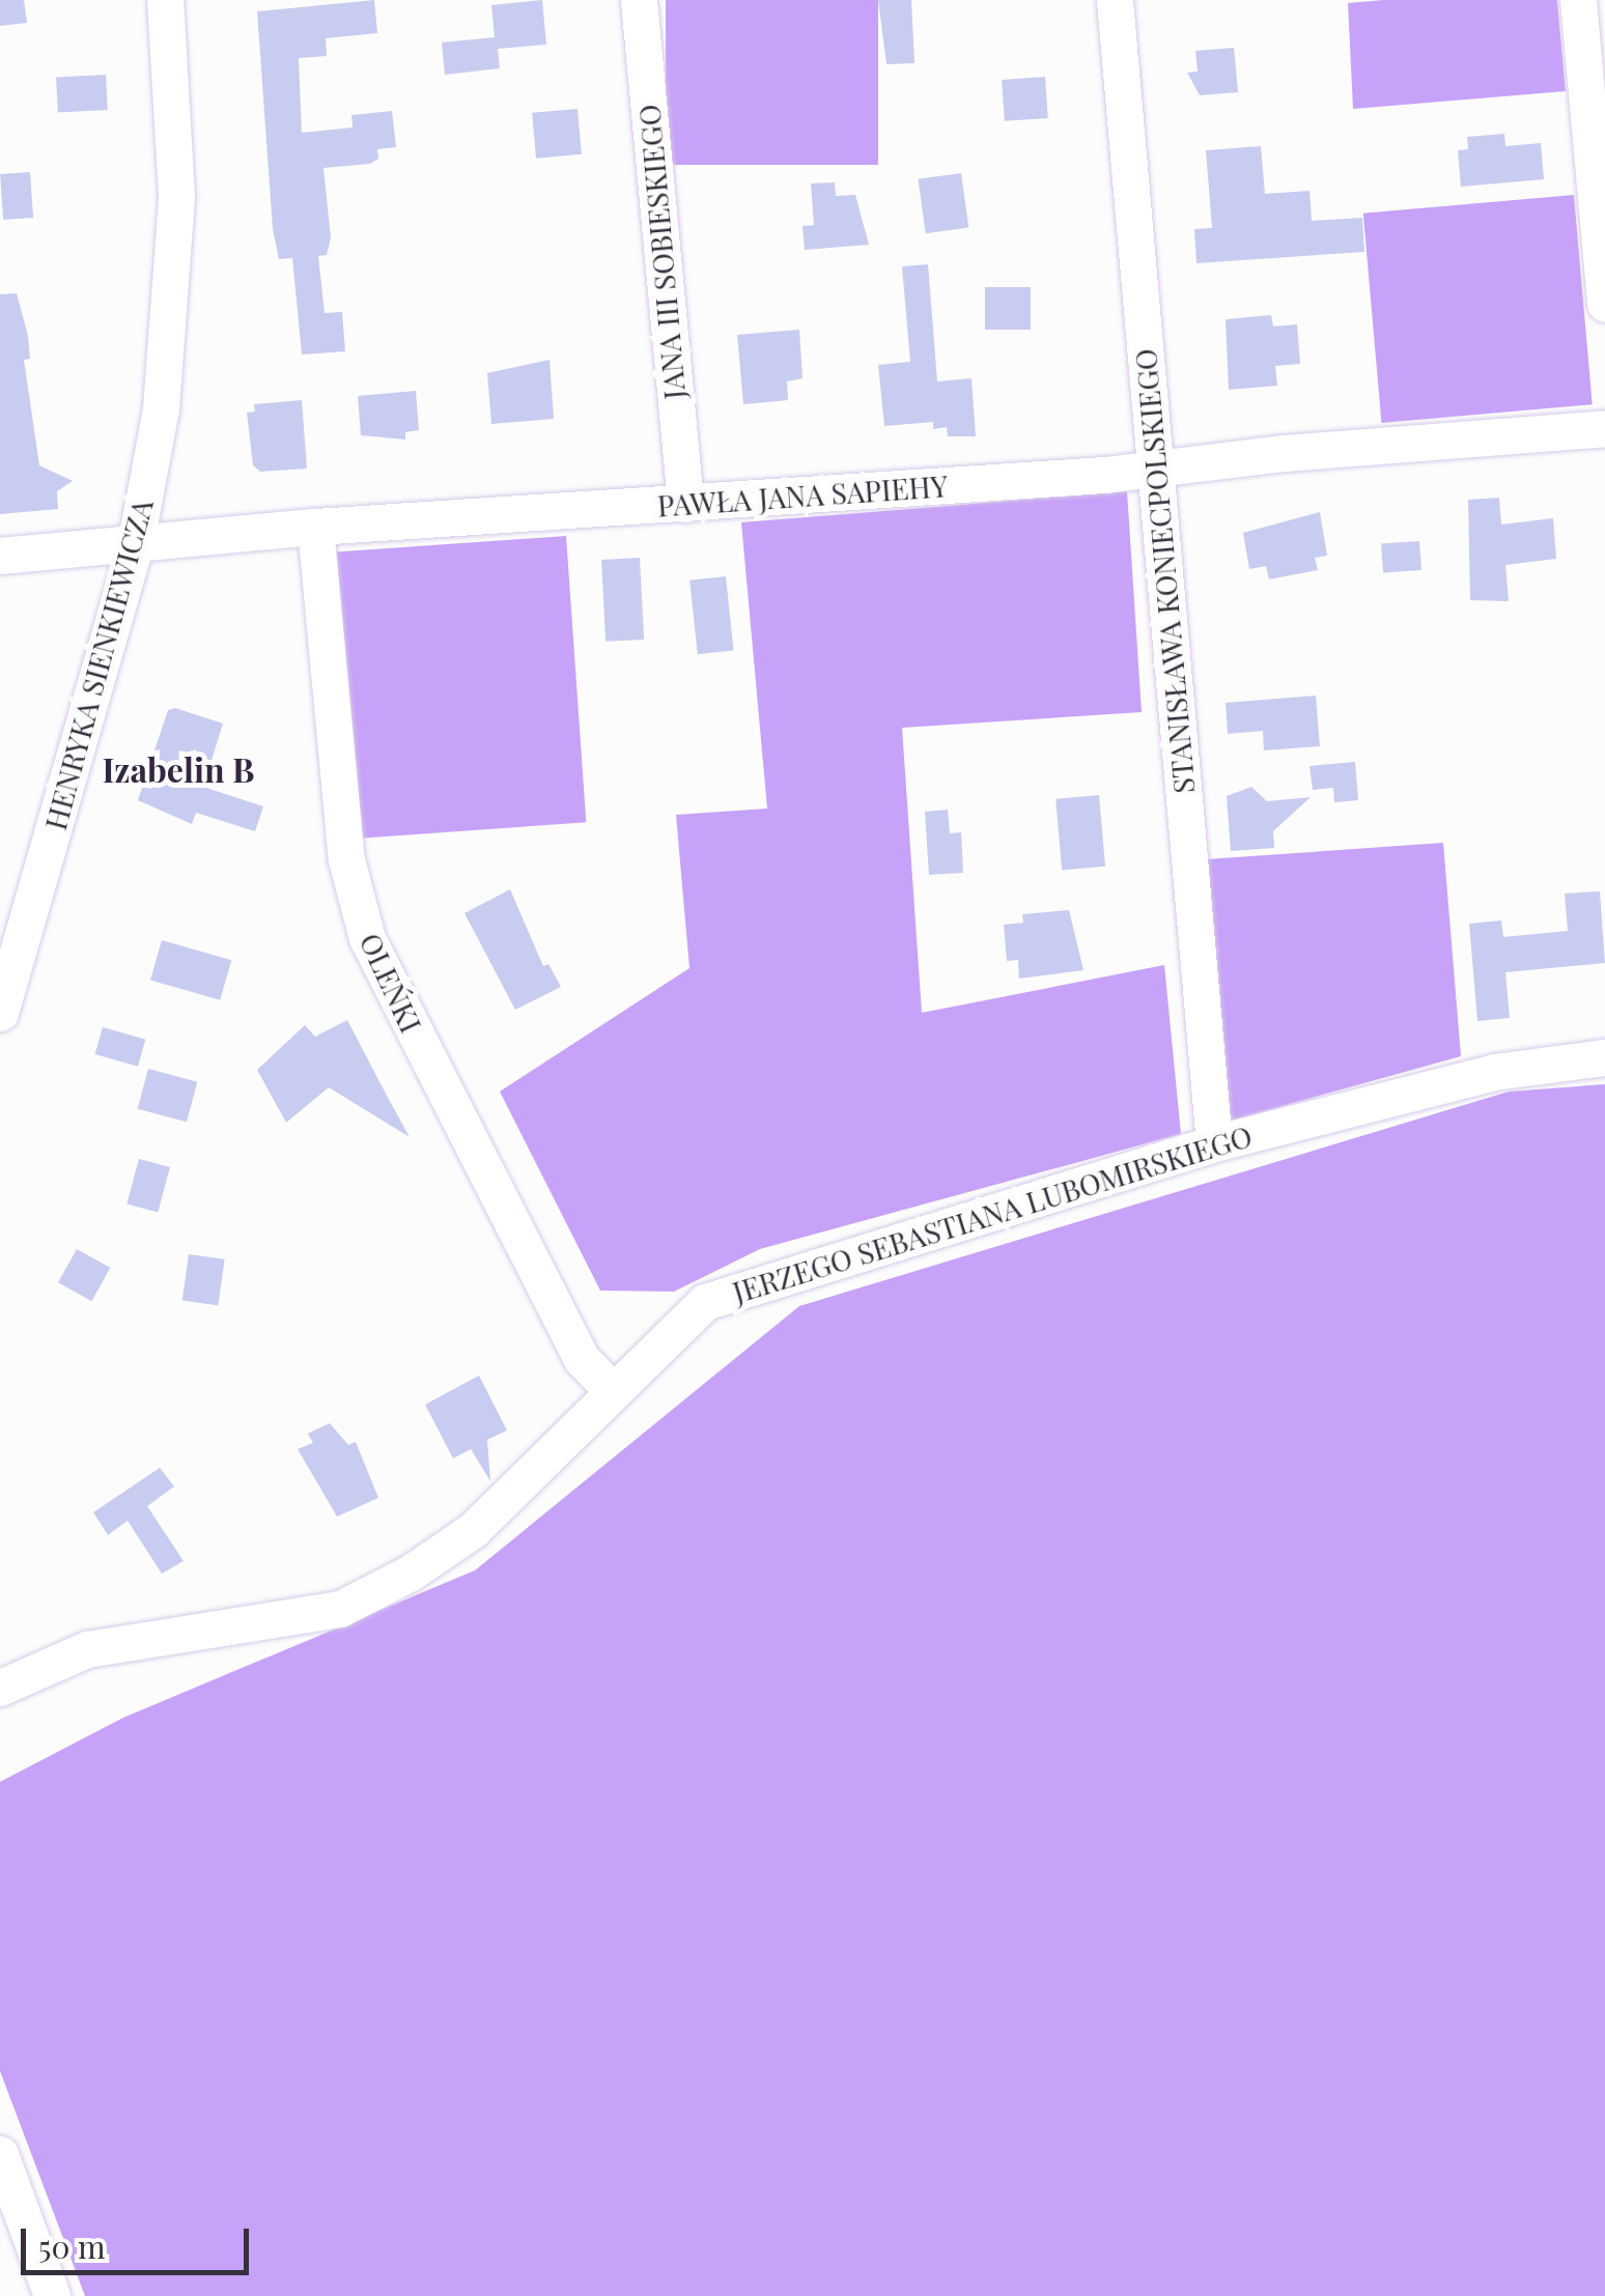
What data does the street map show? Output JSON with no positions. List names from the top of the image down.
{
  "streets": {
    "street": [
      "JANA III SOBIESKIEGO",
      "PAWŁA JANA SAPIEHY",
      "STANISŁAWA KONIECPOLSKIEGO",
      "HENRYKA SIENKIEWICZA",
      "OLEŃKI",
      "JERZEGO SEBASTIANA LUBOMIRSKIEGO"
    ]
  },
  "crossings": [
    ["JANA III SOBIESKIEGO", "PAWŁA JANA SAPIEHY"],
    ["PAWŁA JANA SAPIEHY", "STANISŁAWA KONIECPOLSKIEGO"],
    ["PAWŁA JANA SAPIEHY", "HENRYKA SIENKIEWICZA"],
    ["PAWŁA JANA SAPIEHY", "OLEŃKI"],
    ["STANISŁAWA KONIECPOLSKIEGO", "JERZEGO SEBASTIANA LUBOMIRSKIEGO"],
    ["OLEŃKI", "JERZEGO SEBASTIANA LUBOMIRSKIEGO"]
  ],
  "districts": ["Izabelin B"],
  "scale_bar": "50 m"
}
